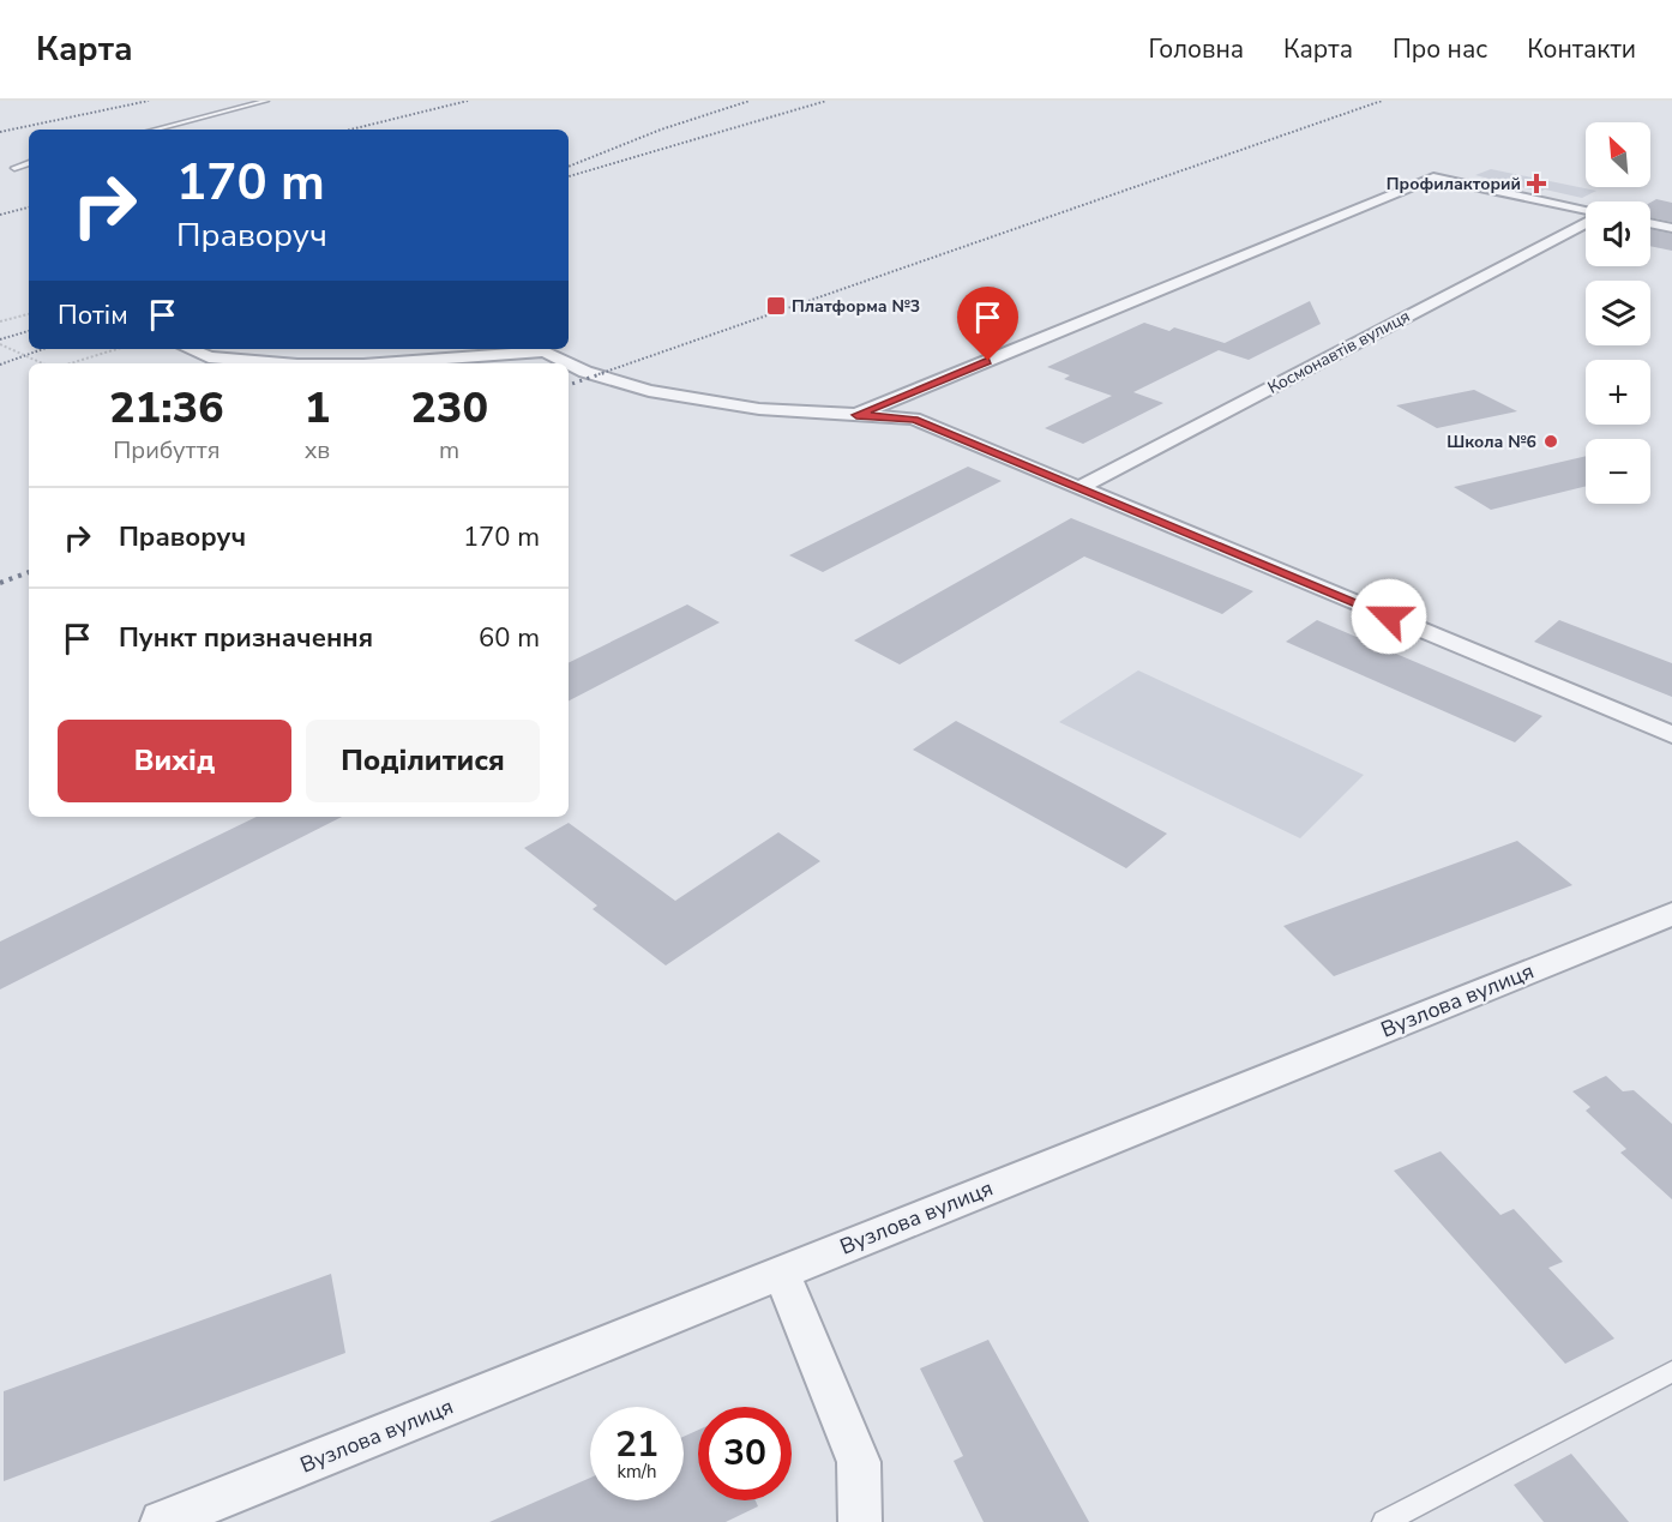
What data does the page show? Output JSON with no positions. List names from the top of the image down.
{
  "streets": {
    "street": ["Космонавтів вулиця", "Вузлова вулиця"]
  },
  "places": {
    "health": ["Профилакторий"],
    "transit": ["Платформа №3"],
    "other": ["Школа №6"]
  },
  "north": "top left",
  "page": {
    "header": "Карта",
    "nav": [
      "Головна",
      "Карта",
      "Про нас",
      "Контакти"
    ],
    "map_buttons": ["+", "−"],
    "turn": ["170 m", "Праворуч"],
    "then": "Потім",
    "eta": [
      "21:36",
      "Прибуття",
      "1",
      "хв",
      "230",
      "m"
    ],
    "list": [
      {
        "name": "Праворуч",
        "value": "170 m"
      },
      {
        "name": "Пункт призначення",
        "value": "60 m"
      }
    ],
    "buttons": ["Вихід", "Поділитися"],
    "speed": "21 km/h",
    "limit": "30"
  }
}
